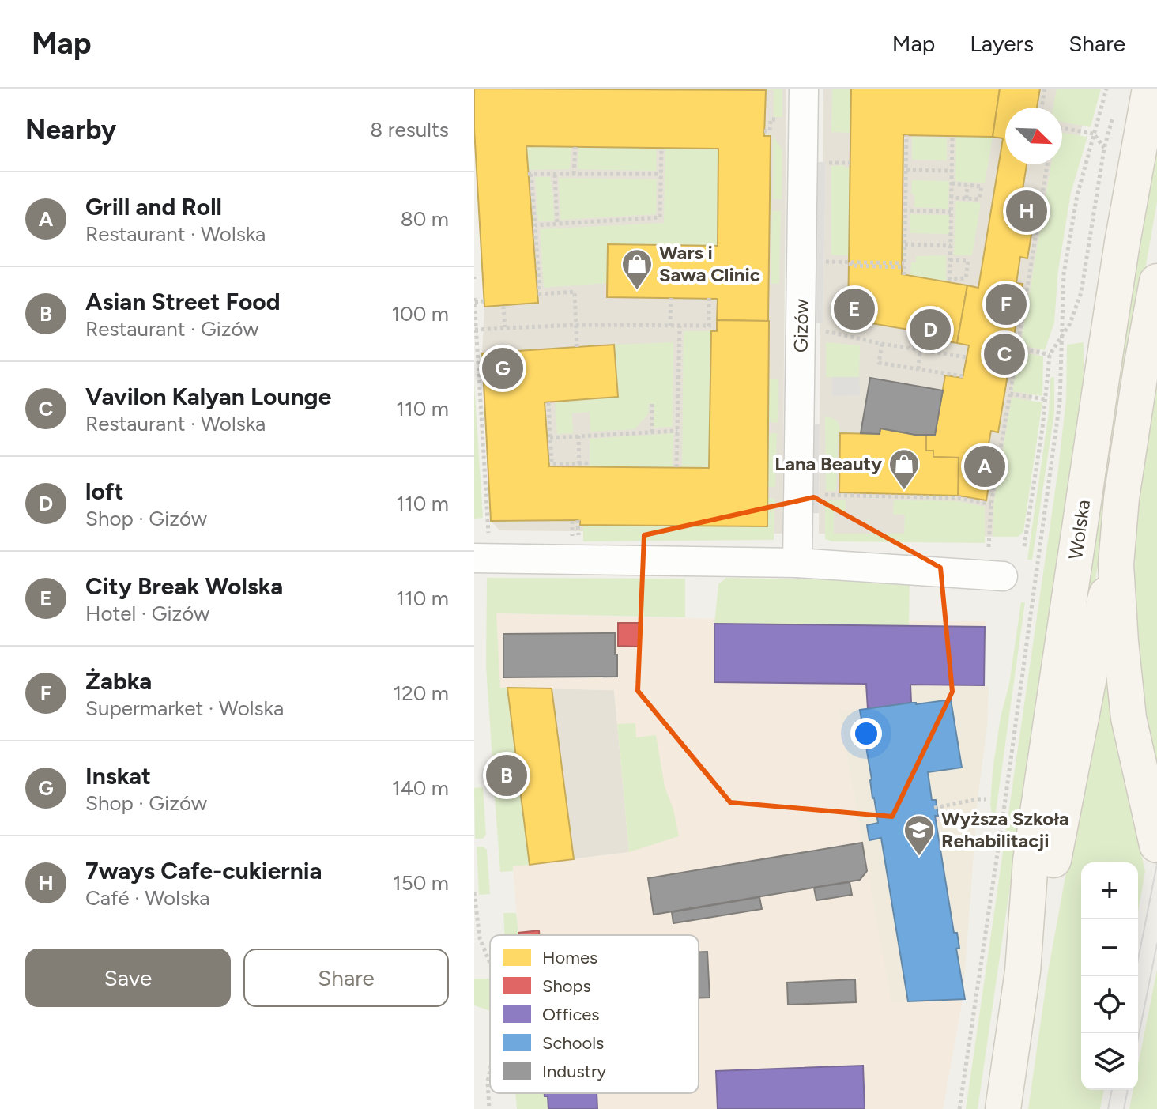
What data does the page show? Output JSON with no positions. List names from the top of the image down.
{
  "streets": {
    "main road": ["Wolska"],
    "street": ["Gizów"]
  },
  "places": {
    "shop": ["Wars i Sawa Clinic", "Lana Beauty"],
    "school or university": ["Wyższa Szkoła Rehabilitacji"]
  },
  "legend": [
    "Homes",
    "Shops",
    "Offices",
    "Schools",
    "Industry"
  ],
  "north": "bottom right",
  "page": {
    "header": "Map",
    "nav": ["Map", "Layers", "Share"],
    "heading": ["Nearby", "8 results"],
    "list": [
      {
        "mark": "A",
        "name": "Grill and Roll",
        "note": "Restaurant · Wolska",
        "value": "80 m"
      },
      {
        "mark": "B",
        "name": "Asian Street Food",
        "note": "Restaurant · Gizów",
        "value": "100 m"
      },
      {
        "mark": "C",
        "name": "Vavilon Kalyan Lounge",
        "note": "Restaurant · Wolska",
        "value": "110 m"
      },
      {
        "mark": "D",
        "name": "loft",
        "note": "Shop · Gizów",
        "value": "110 m"
      },
      {
        "mark": "E",
        "name": "City Break Wolska",
        "note": "Hotel · Gizów",
        "value": "110 m"
      },
      {
        "mark": "F",
        "name": "Żabka",
        "note": "Supermarket · Wolska",
        "value": "120 m"
      },
      {
        "mark": "G",
        "name": "Inskat",
        "note": "Shop · Gizów",
        "value": "140 m"
      },
      {
        "mark": "H",
        "name": "7ways Cafe-cukiernia",
        "note": "Café · Wolska",
        "value": "150 m"
      }
    ],
    "pins": [
      "H",
      "F",
      "E",
      "D",
      "C",
      "G",
      "A",
      "B"
    ],
    "map_buttons": ["+", "−"],
    "buttons": ["Save", "Share"]
  }
}
